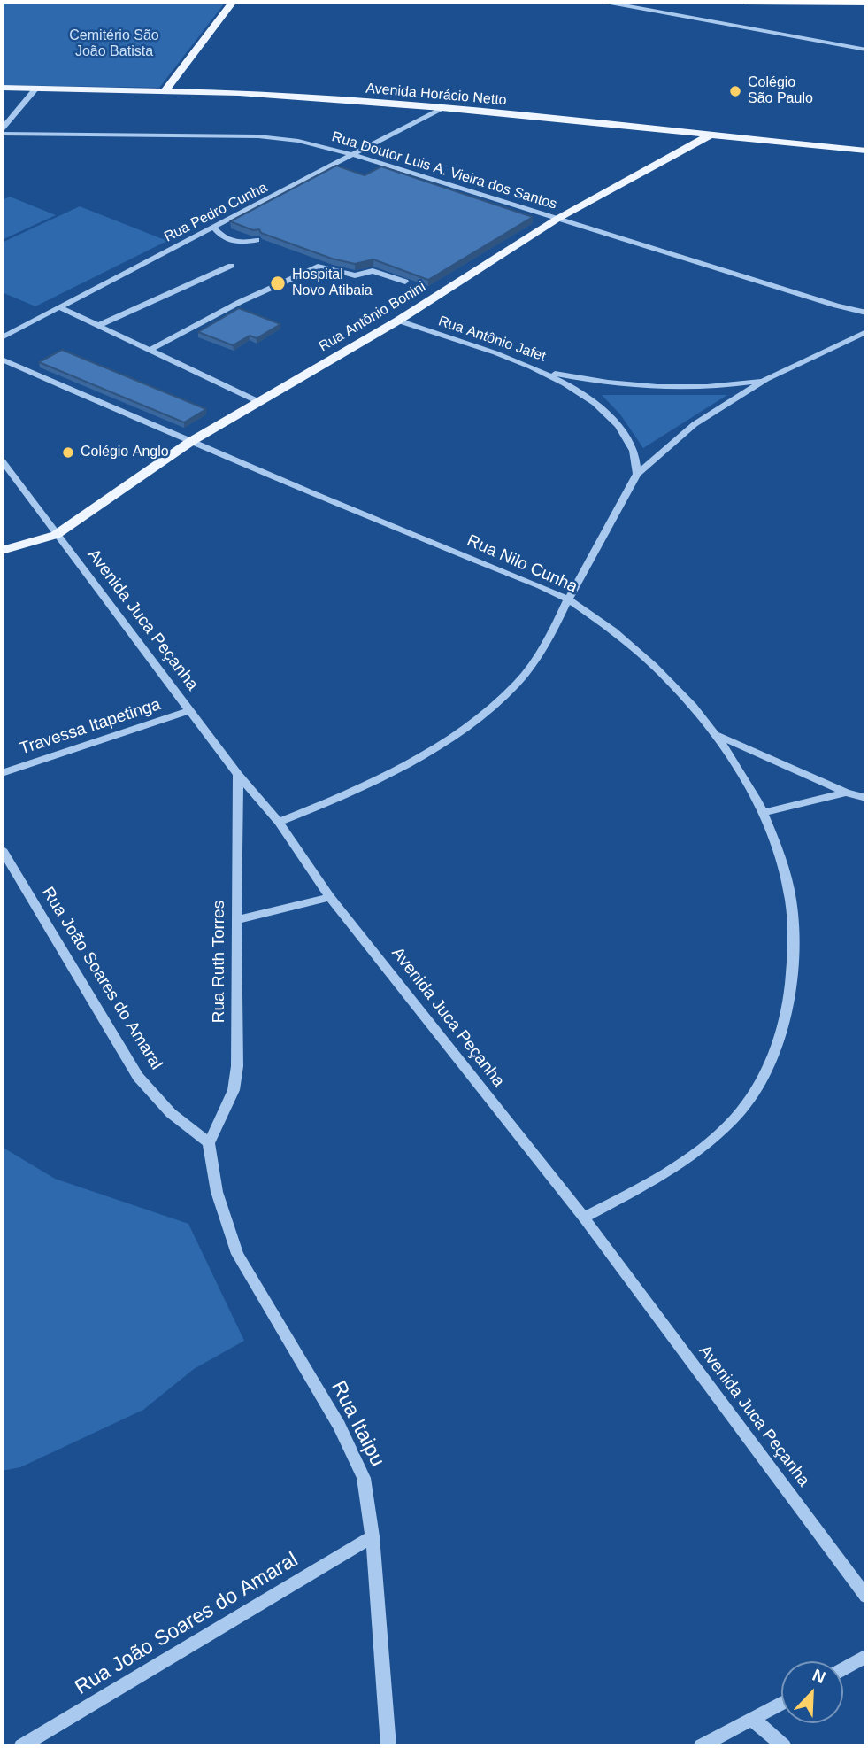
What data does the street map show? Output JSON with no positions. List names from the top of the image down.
{
  "streets": {
    "main road": ["Avenida Horácio Netto", "Rua Antônio Bonini"],
    "street": [
      "Rua Doutor Luis A. Vieira dos Santos",
      "Rua Pedro Cunha",
      "Rua Antônio Jafet",
      "Rua Nilo Cunha",
      "Avenida Juca Peçanha",
      "Travessa Itapetinga",
      "Rua Ruth Torres",
      "Rua João Soares do Amaral",
      "Rua Itaipu"
    ]
  },
  "crossings": [
    ["Avenida Horácio Netto", "Rua Pedro Cunha"],
    ["Avenida Horácio Netto", "Rua Antônio Bonini"],
    ["Rua Doutor Luis A. Vieira dos Santos", "Rua Pedro Cunha"],
    ["Rua Doutor Luis A. Vieira dos Santos", "Rua Antônio Bonini"],
    ["Rua Antônio Bonini", "Rua Antônio Jafet"],
    ["Rua Antônio Bonini", "Rua Nilo Cunha"],
    ["Rua Antônio Bonini", "Avenida Juca Peçanha"],
    ["Rua Nilo Cunha", "Avenida Juca Peçanha"],
    ["Avenida Juca Peçanha", "Travessa Itapetinga"],
    ["Avenida Juca Peçanha", "Rua Ruth Torres"],
    ["Rua Ruth Torres", "Rua João Soares do Amaral"],
    ["Rua Ruth Torres", "Rua Itaipu"],
    ["Rua João Soares do Amaral", "Rua Itaipu"]
  ],
  "parks": ["Cemitério São João Batista"],
  "places": ["Colégio São Paulo", "Hospital Novo Atibaia", "Colégio Anglo"],
  "north": "top right"
}
